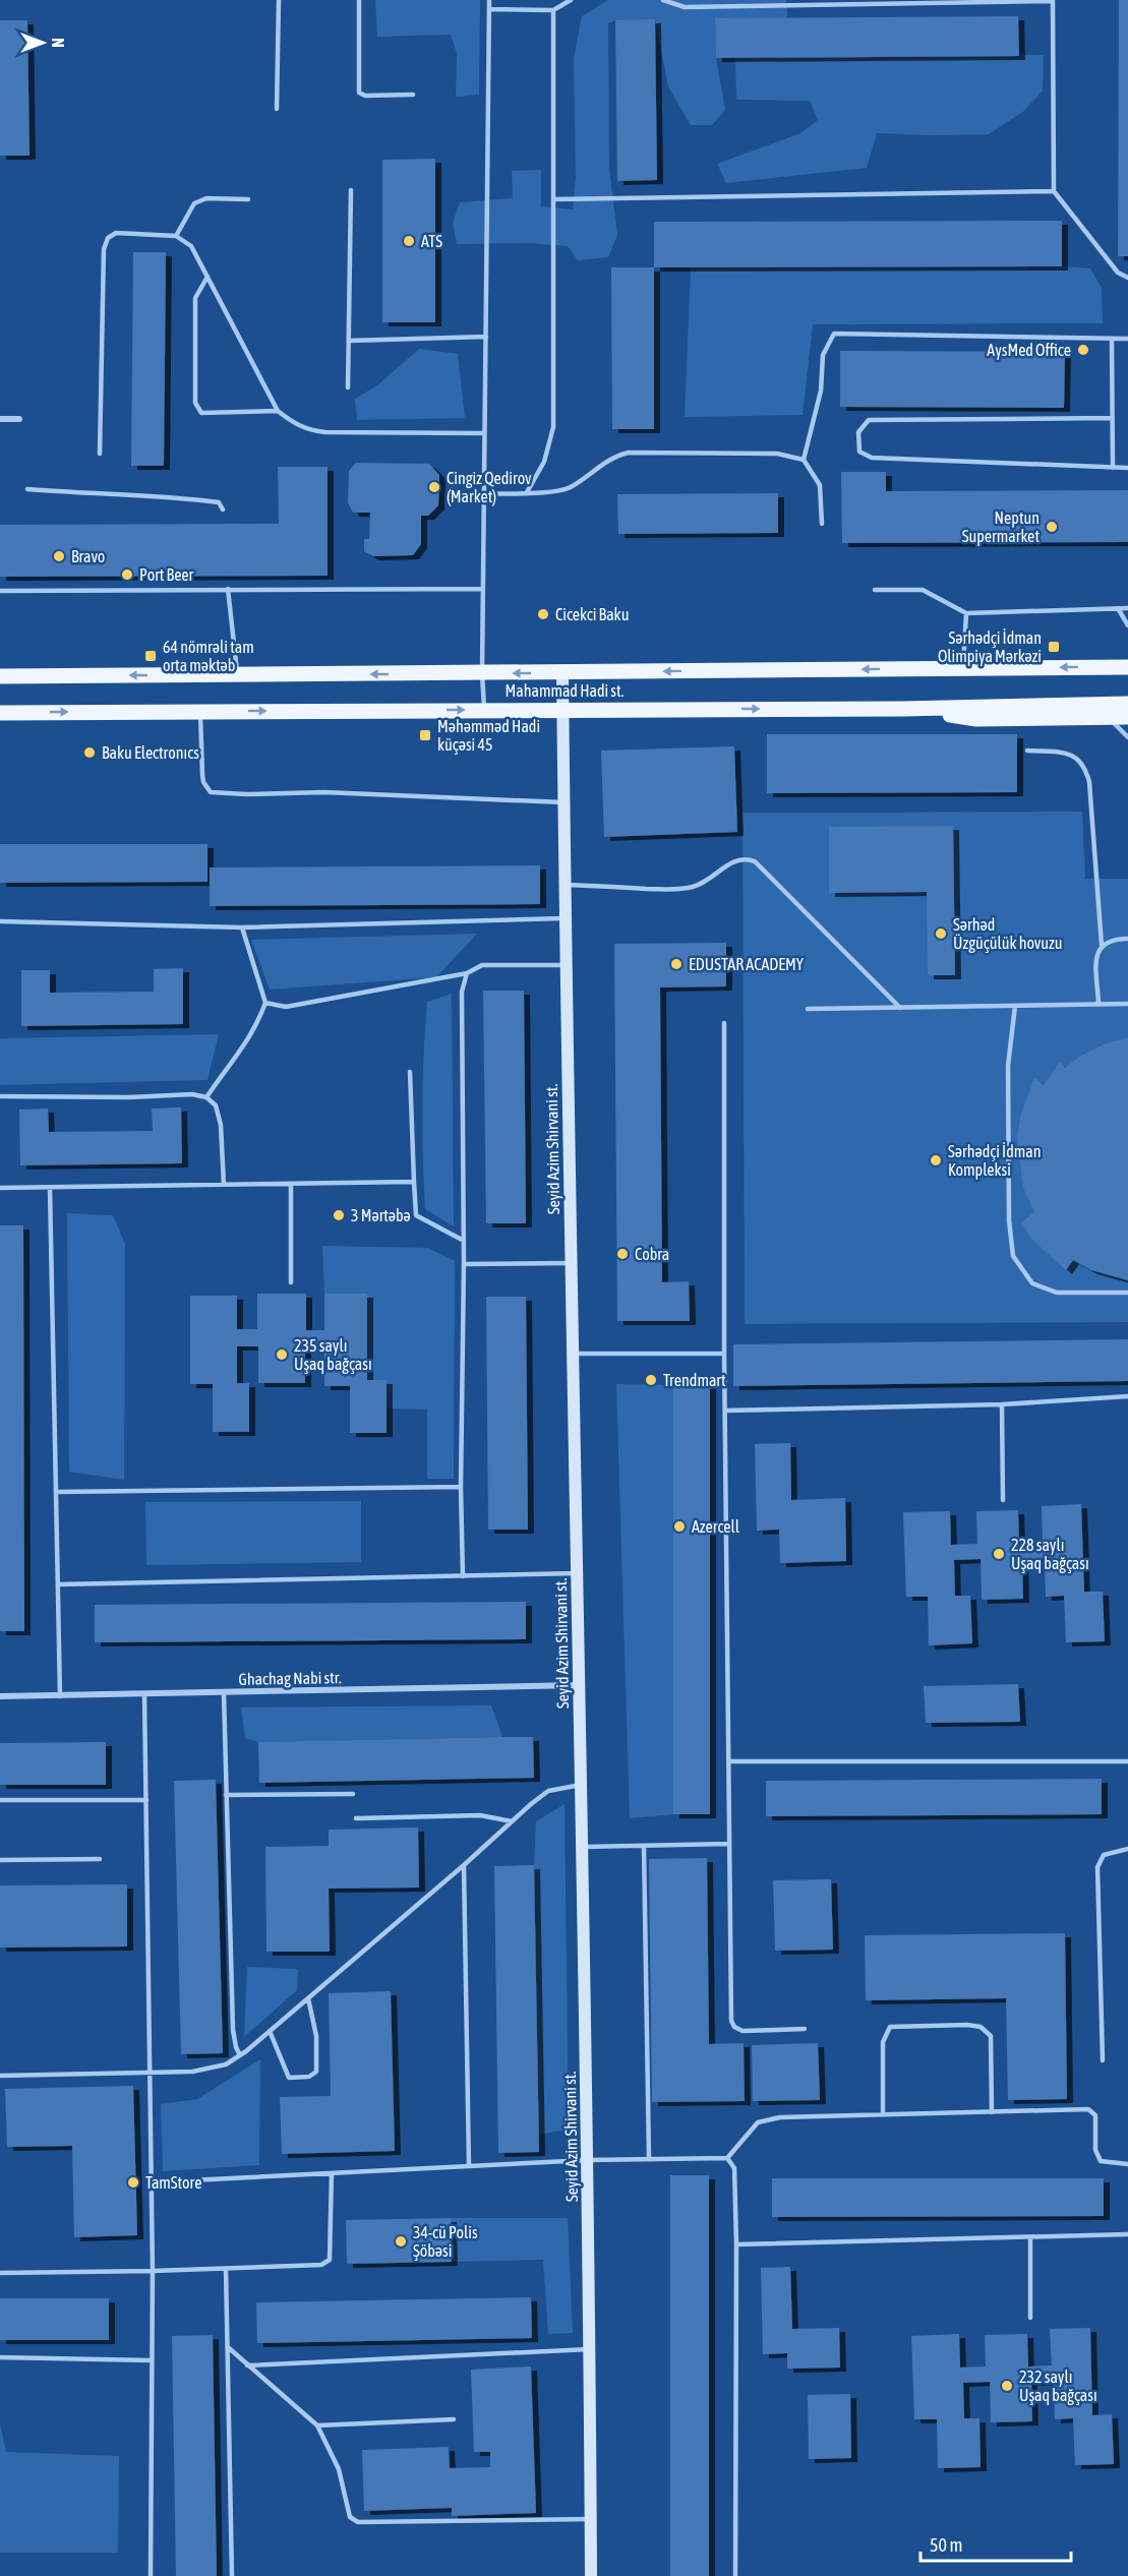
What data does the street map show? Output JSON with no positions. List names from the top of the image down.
{
  "streets": {
    "main road": ["Mahammad Hadi st.", "Seyid Azim Shirvani st."],
    "street": ["Ghachag Nabi str."]
  },
  "crossings": [
    ["Mahammad Hadi st.", "Seyid Azim Shirvani st."],
    ["Seyid Azim Shirvani st.", "Ghachag Nabi str."]
  ],
  "places": {
    "other": [
      "ATS",
      "AysMed Office",
      "Cingiz Qedirov (Market)",
      "Neptun Supermarket",
      "Bravo",
      "Port Beer",
      "Cicekci Baku",
      "Baku Electronıcs",
      "Sərhəd Üzgüçülük hovuzu",
      "EDUSTAR ACADEMY",
      "Sərhədçi İdman Kompleksi",
      "3 Mərtəbə",
      "Cobra",
      "235 saylı Uşaq bağçası",
      "Trendmart",
      "Azercell",
      "228 saylı Uşaq bağçası",
      "TamStore",
      "34-cü Polis Şöbəsi",
      "232 saylı Uşaq bağçası"
    ],
    "transit": ["Sərhədçi İdman Olimpiya Mərkəzi", "64 nömrəli tam orta məktəb", "Məhəmməd Hadi küçəsi 45"]
  },
  "scale_bar": "50 m",
  "north": "right"
}
